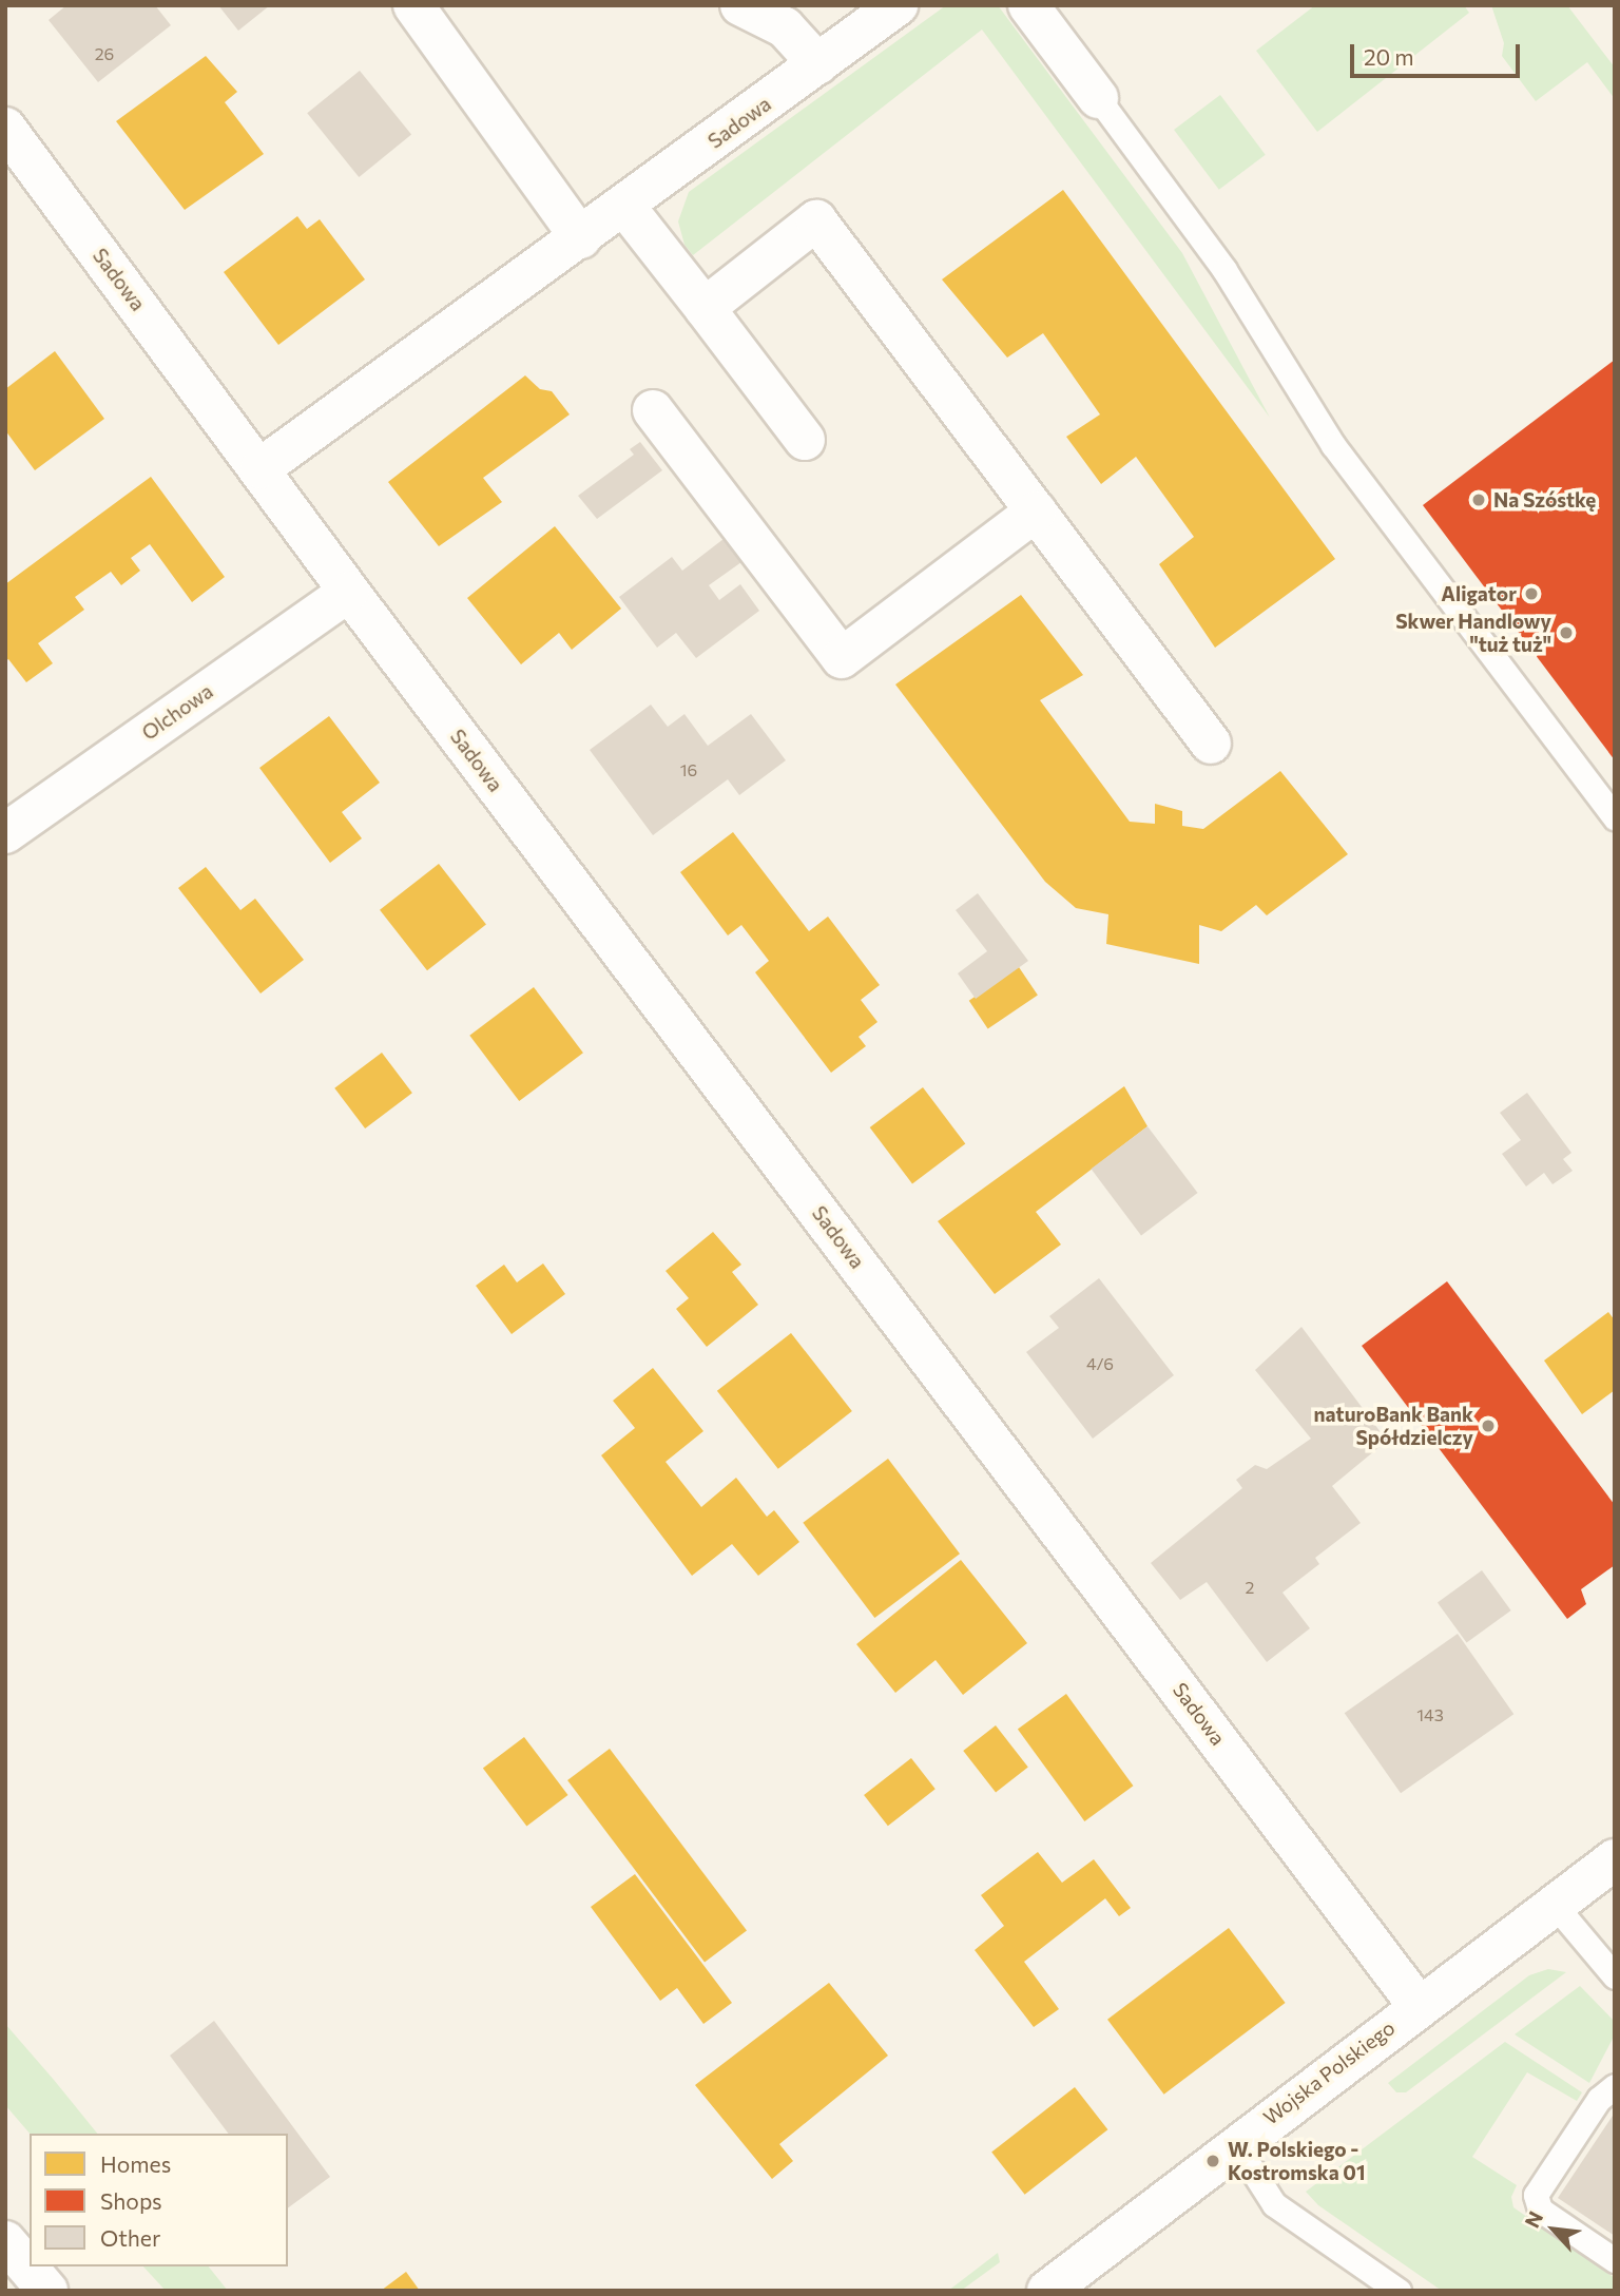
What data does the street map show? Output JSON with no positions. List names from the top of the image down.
{
  "streets": {
    "street": ["Sadowa", "Olchowa", "Wojska Polskiego"]
  },
  "crossings": [
    ["Sadowa", "Olchowa"],
    ["Sadowa", "Wojska Polskiego"]
  ],
  "places": [
    "Na Szóstkę",
    "Aligator",
    "Skwer Handlowy \"tuż tuż\"",
    "naturoBank Bank Spółdzielczy",
    "W. Polskiego - Kostromska 01"
  ],
  "house_numbers": [
    "26",
    "16",
    "4/6",
    "2",
    "143"
  ],
  "legend": ["Homes", "Shops", "Other"],
  "scale_bar": "20 m",
  "north": "top left"
}
